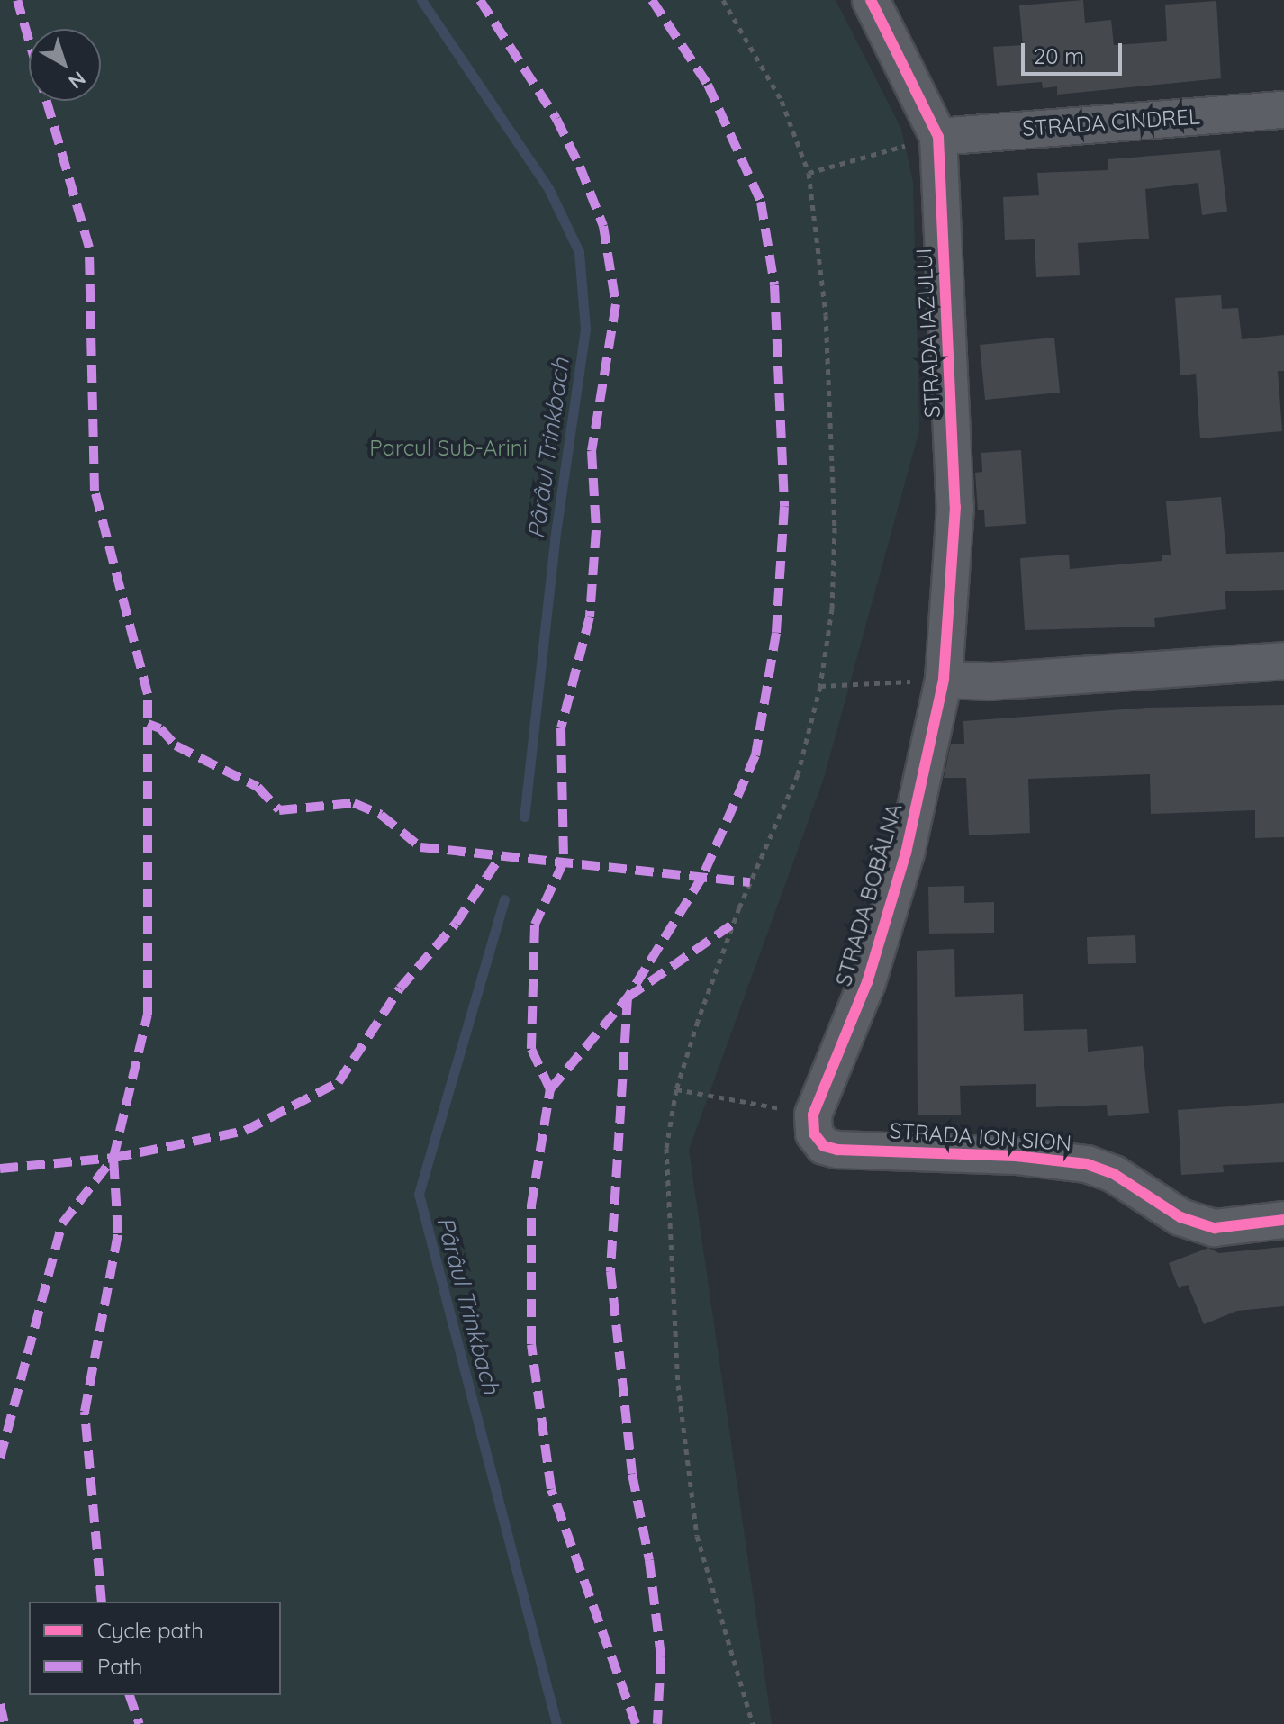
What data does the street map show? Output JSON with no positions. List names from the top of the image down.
{
  "streets": {
    "street": [
      "STRADA CINDREL",
      "STRADA IAZULUI",
      "STRADA BOBÂLNA",
      "STRADA ION SION"
    ]
  },
  "crossings": [
    ["STRADA CINDREL", "STRADA IAZULUI"],
    ["STRADA IAZULUI", "STRADA BOBÂLNA"],
    ["STRADA BOBÂLNA", "STRADA ION SION"]
  ],
  "water": ["Pârâul Trinkbach"],
  "parks": ["Parcul Sub-Arini"],
  "legend": ["Cycle path", "Path"],
  "scale_bar": "20 m",
  "north": "bottom right"
}
